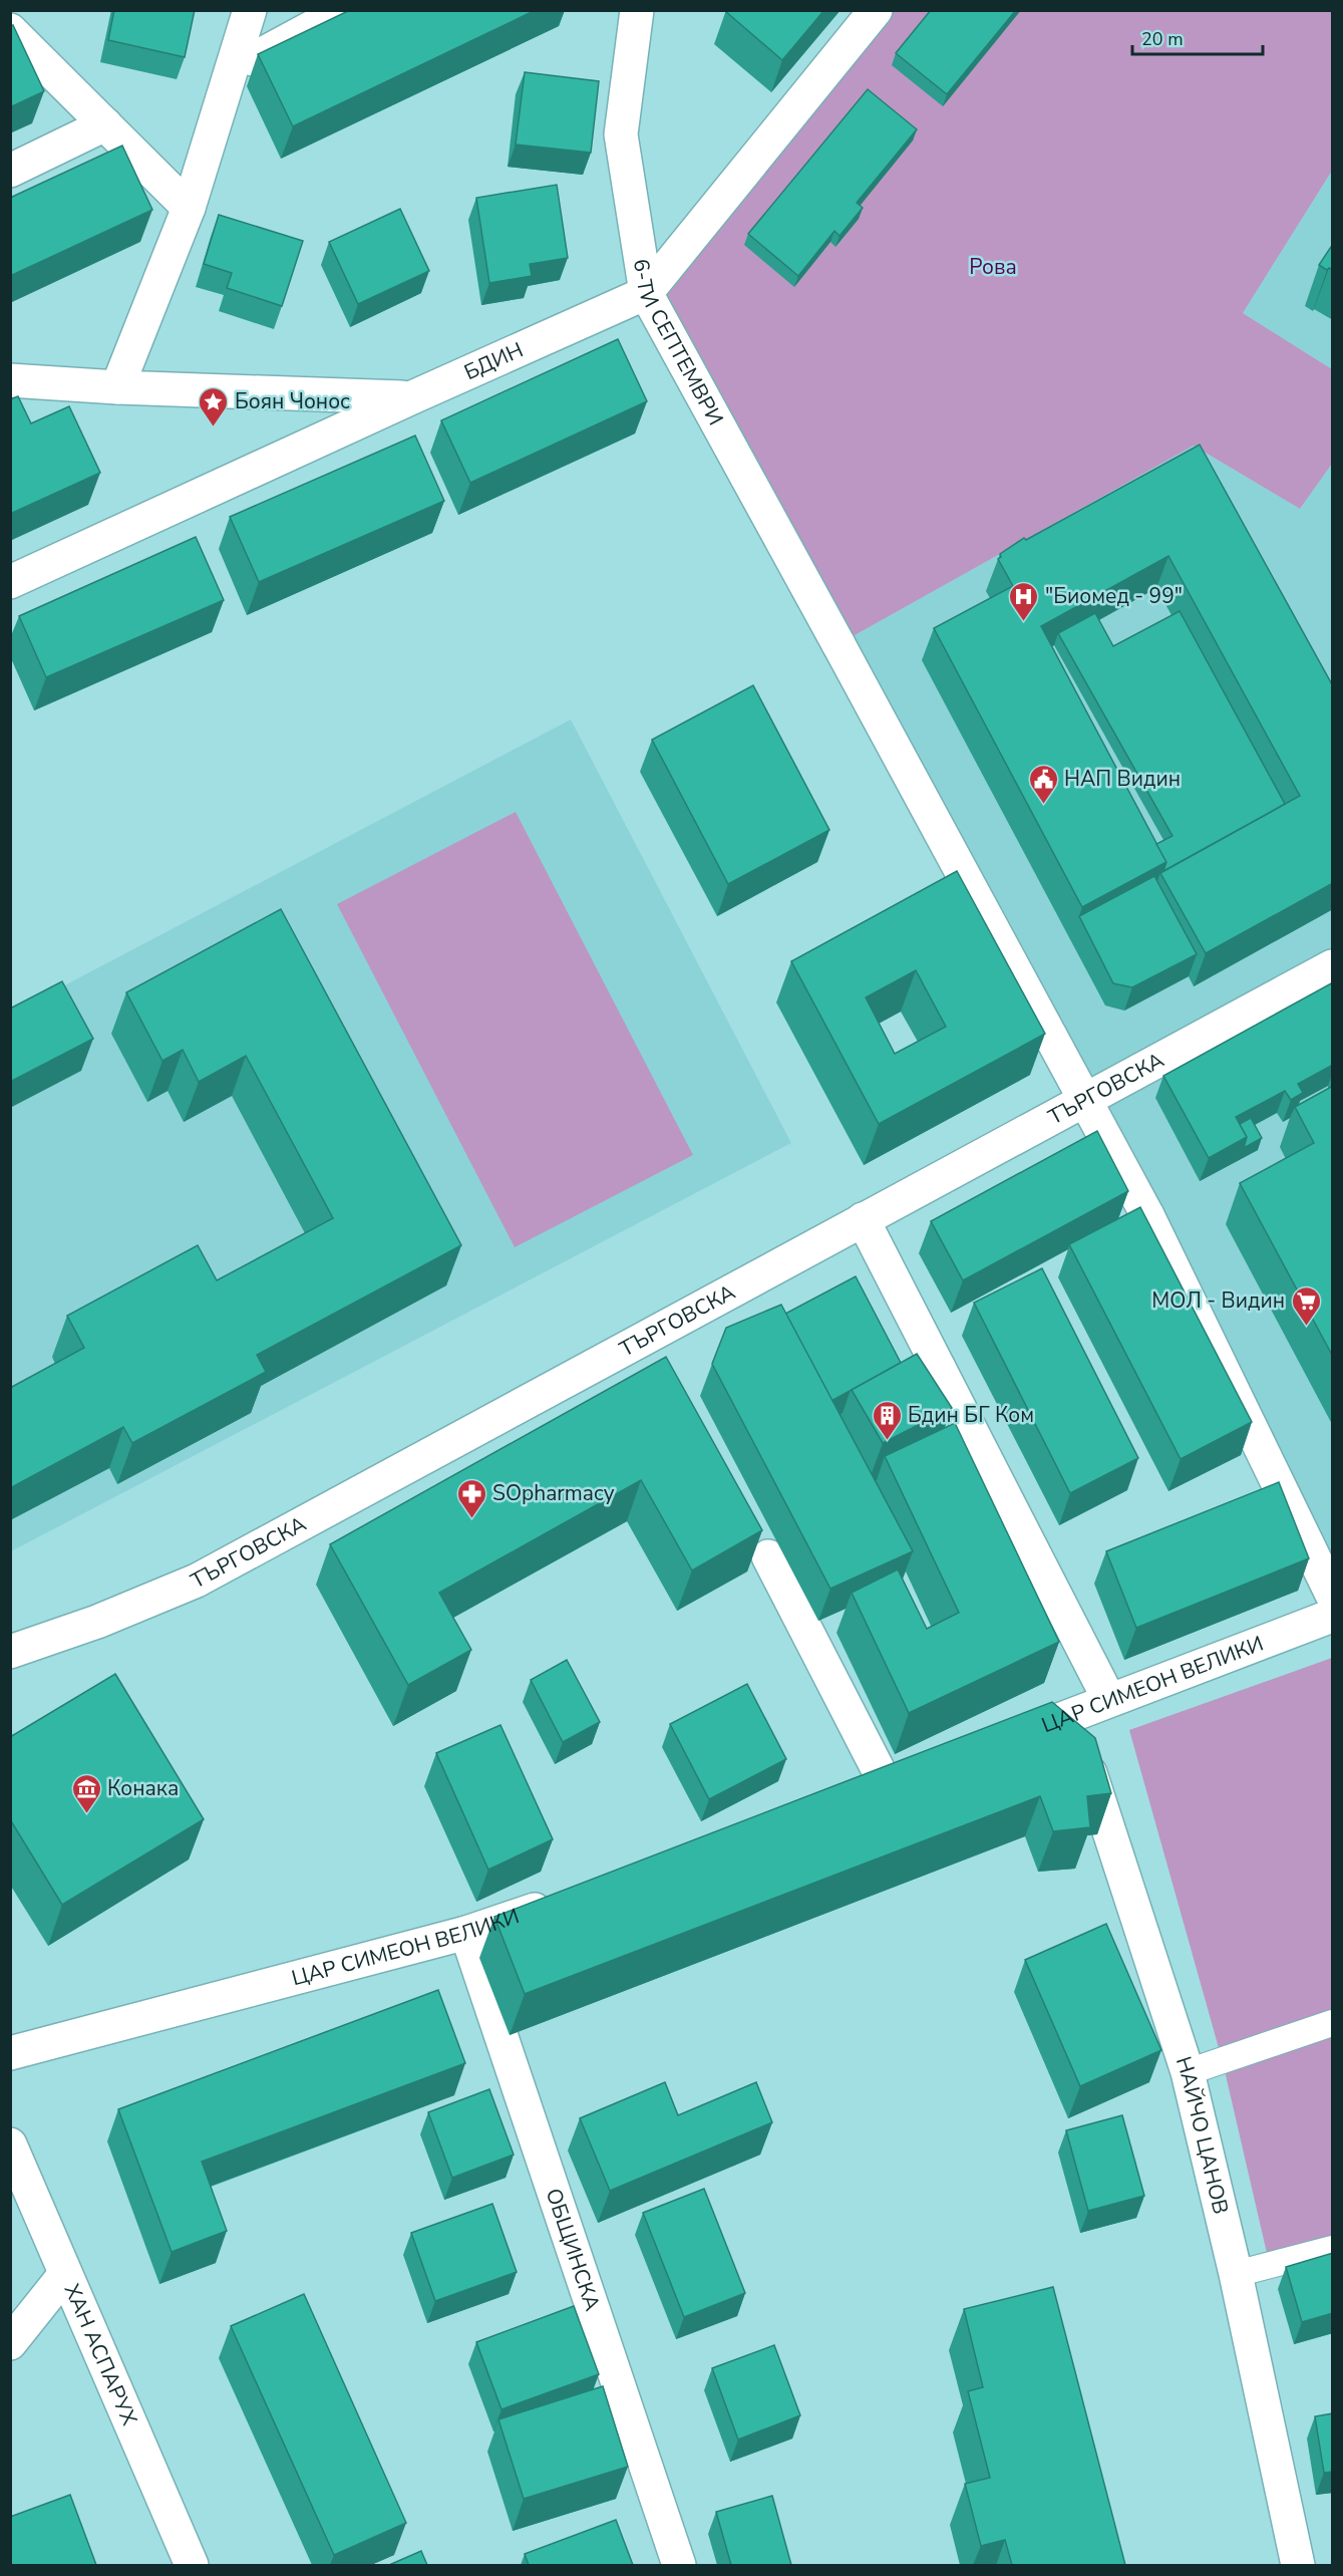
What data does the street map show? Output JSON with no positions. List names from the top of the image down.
{
  "streets": {
    "street": [
      "6-ТИ СЕПТЕМВРИ",
      "БДИН",
      "ТЪРГОВСКА",
      "ЦАР СИМЕОН ВЕЛИКИ",
      "НАЙЧО ЦАНОВ",
      "ОБЩИНСКА",
      "ХАН АСПАРУХ"
    ]
  },
  "crossings": [
    ["6-ТИ СЕПТЕМВРИ", "БДИН"],
    ["6-ТИ СЕПТЕМВРИ", "ТЪРГОВСКА"],
    ["ЦАР СИМЕОН ВЕЛИКИ", "НАЙЧО ЦАНОВ"],
    ["ЦАР СИМЕОН ВЕЛИКИ", "ОБЩИНСКА"]
  ],
  "parks": ["Рова"],
  "places": {
    "place": ["Боян Чонос"],
    "hospital": ["\"Биомед - 99\""],
    "public building": ["НАП Видин"],
    "supermarket": ["МОЛ - Видин"],
    "building": ["Бдин БГ Ком"],
    "pharmacy": ["SOpharmacy"],
    "museum": ["Конака"]
  },
  "scale_bar": "20 m"
}
